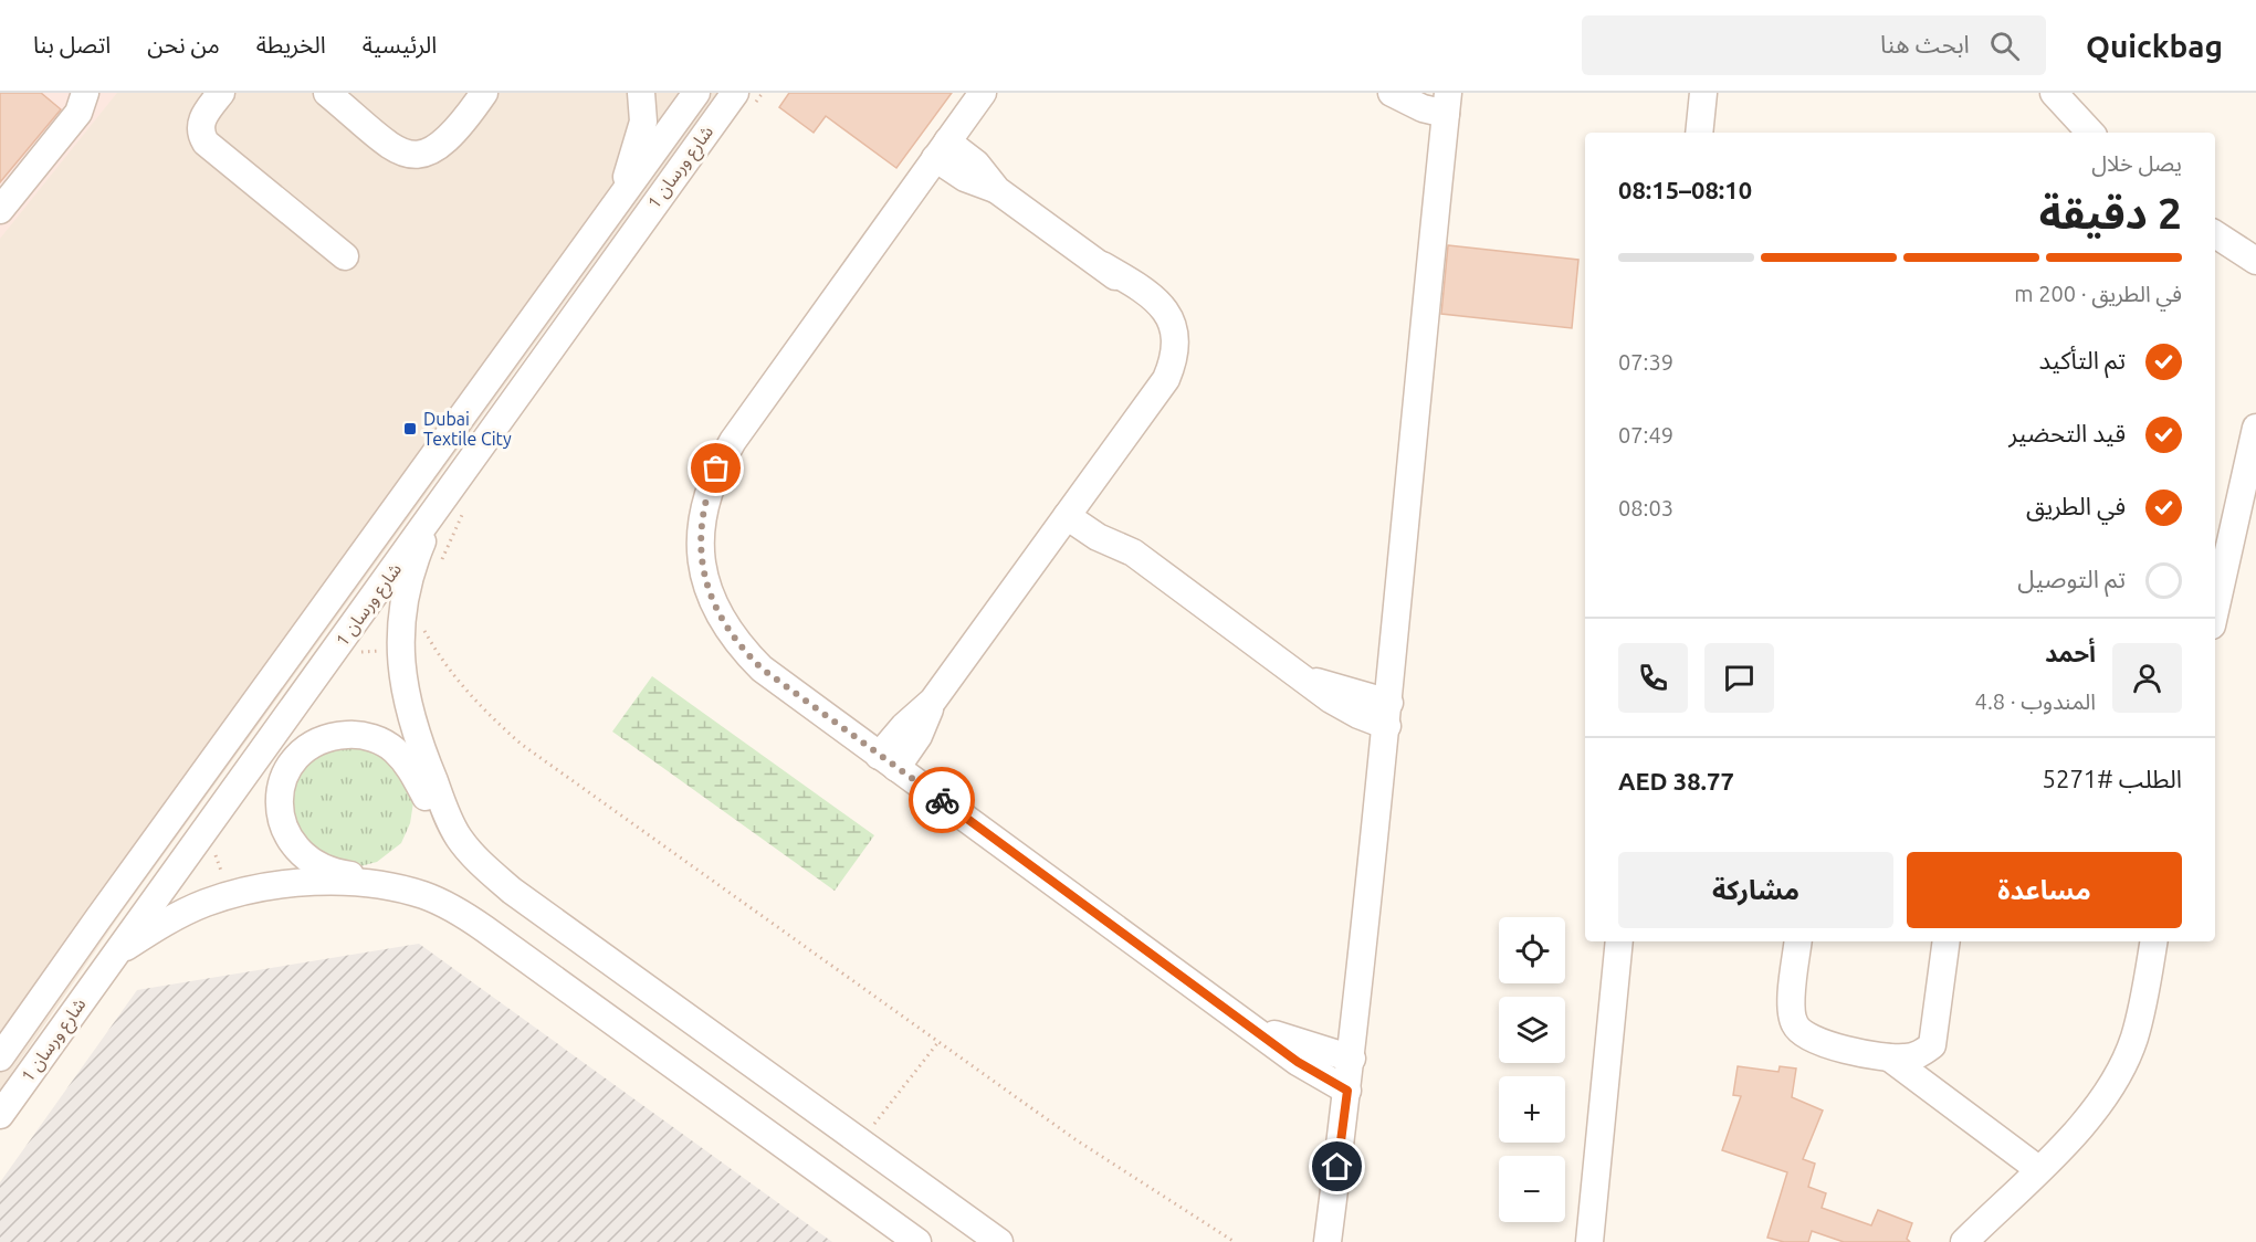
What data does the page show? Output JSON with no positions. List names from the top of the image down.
{
  "streets": {
    "street": ["شارع ورسان 1"]
  },
  "places": {
    "transit": ["Dubai Textile City"]
  },
  "page": {
    "header": "Quickbag",
    "search": "ابحث هنا",
    "nav": [
      "الرئيسية",
      "الخريطة",
      "من نحن",
      "اتصل بنا"
    ],
    "heading": ["2 دقيقة", "يصل خلال", "08:10–08:15"],
    "panel": [
      "أحمد",
      "المندوب · 4.8",
      "الطلب #5271",
      "AED 38.77"
    ],
    "bar": "في الطريق · 200 m",
    "list": [
      ["تم التأكيد", "07:39"],
      ["قيد التحضير", "07:49"],
      ["في الطريق", "08:03"],
      "تم التوصيل"
    ],
    "buttons": ["مساعدة", "مشاركة"],
    "map_buttons": ["+", "−"]
  }
}
